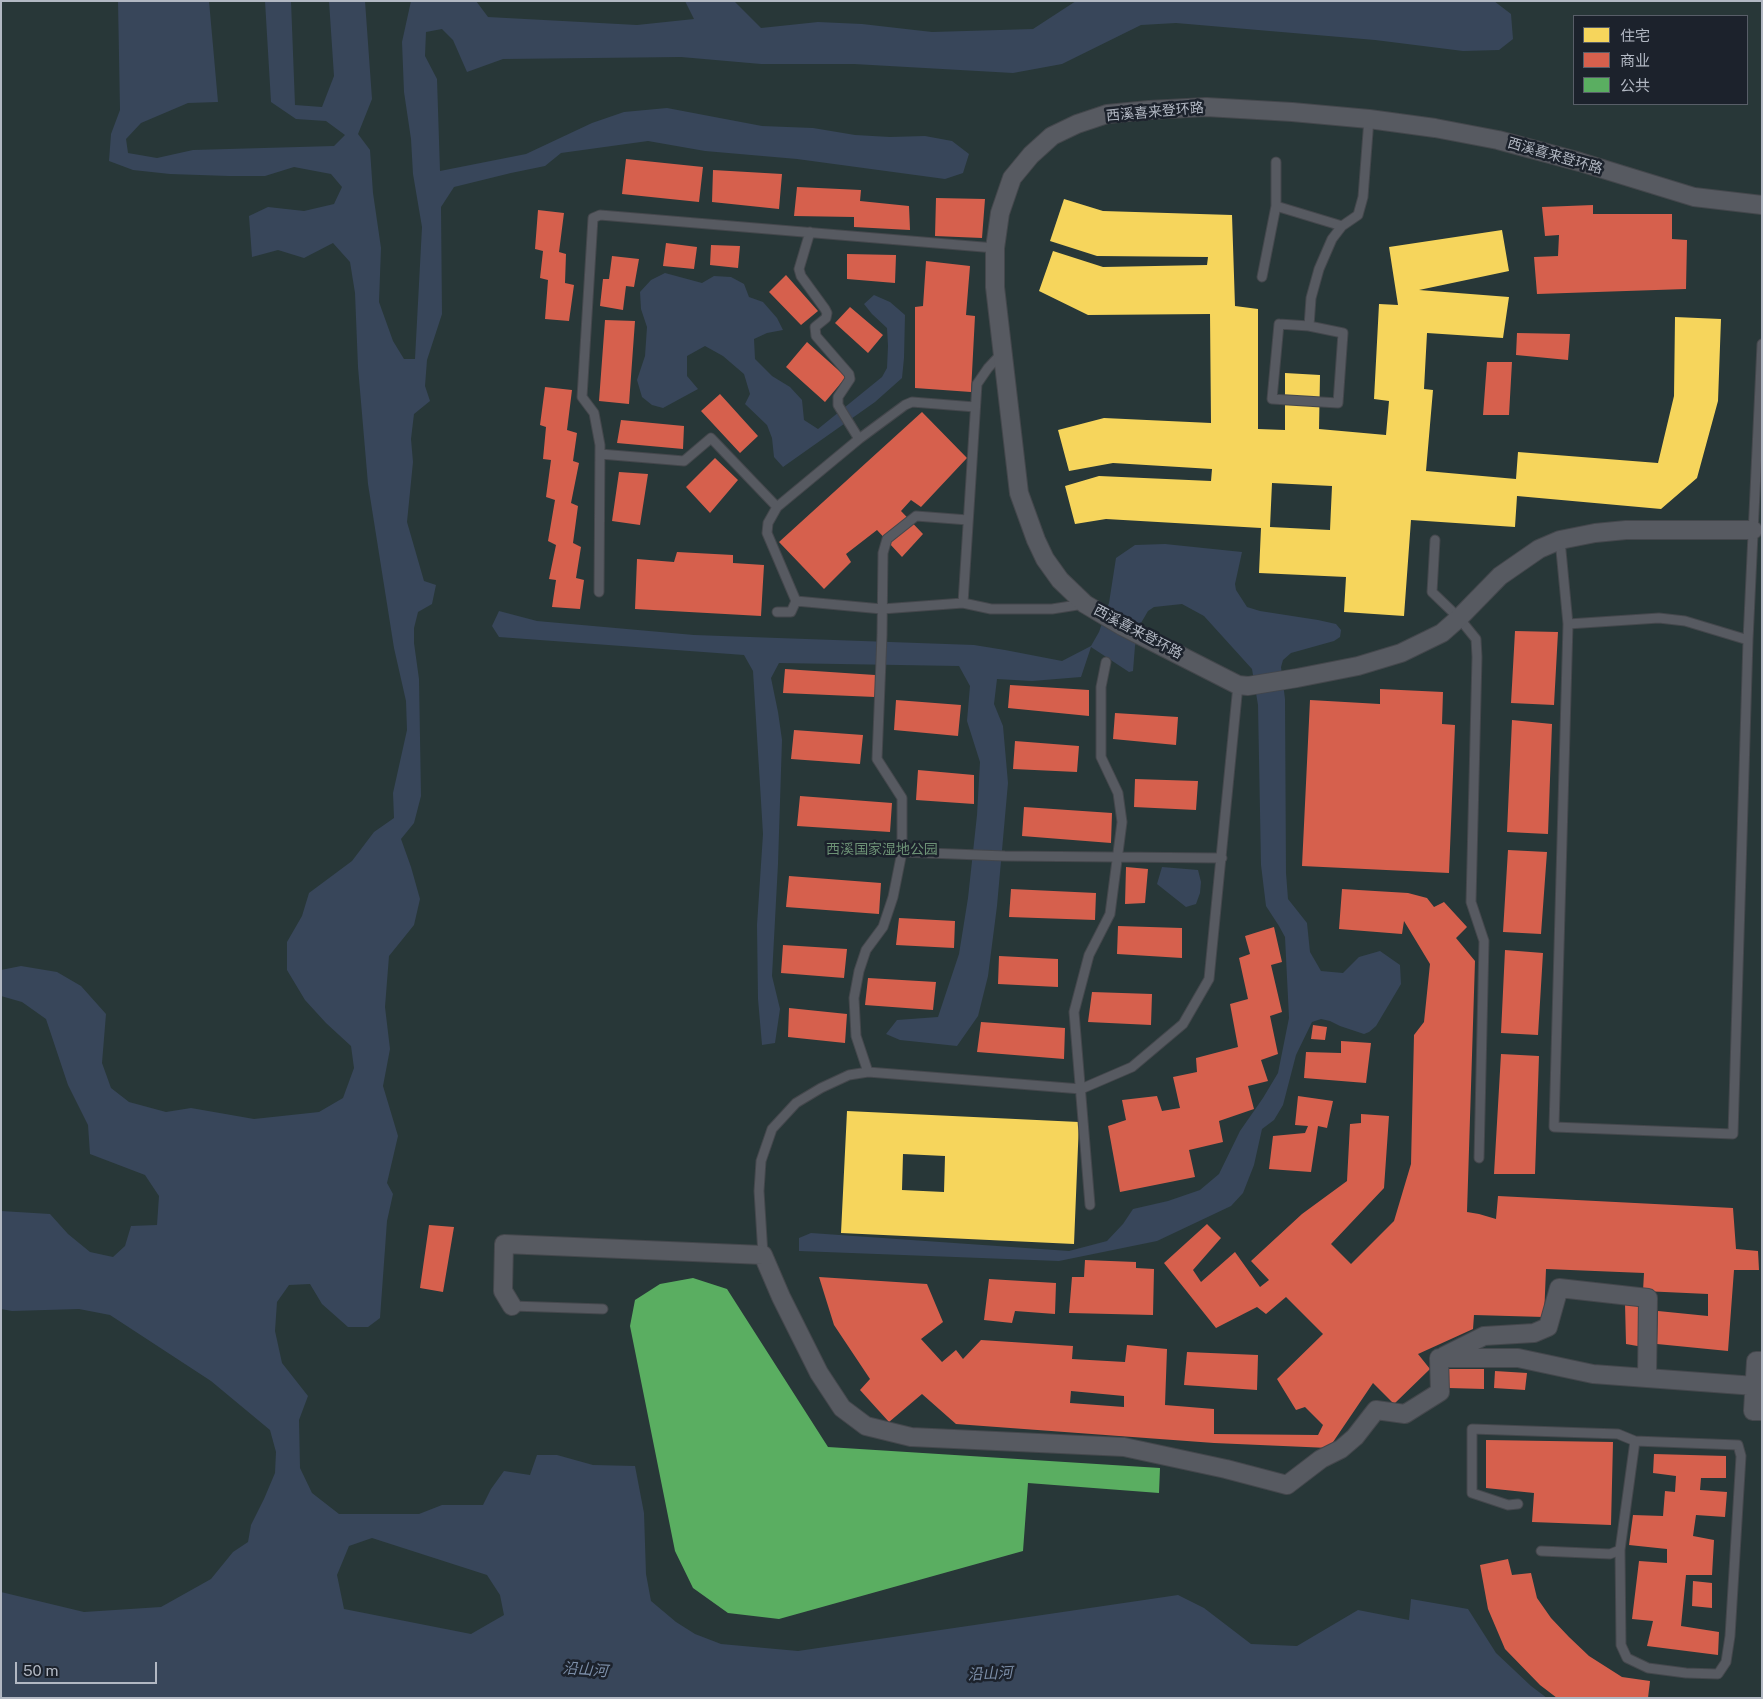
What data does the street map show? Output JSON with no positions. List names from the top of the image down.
{
  "streets": {
    "street": ["西溪喜来登环路"]
  },
  "water": ["沿山河"],
  "parks": ["西溪国家湿地公园"],
  "legend": ["住宅", "商业", "公共"],
  "scale_bar": "50 m"
}
